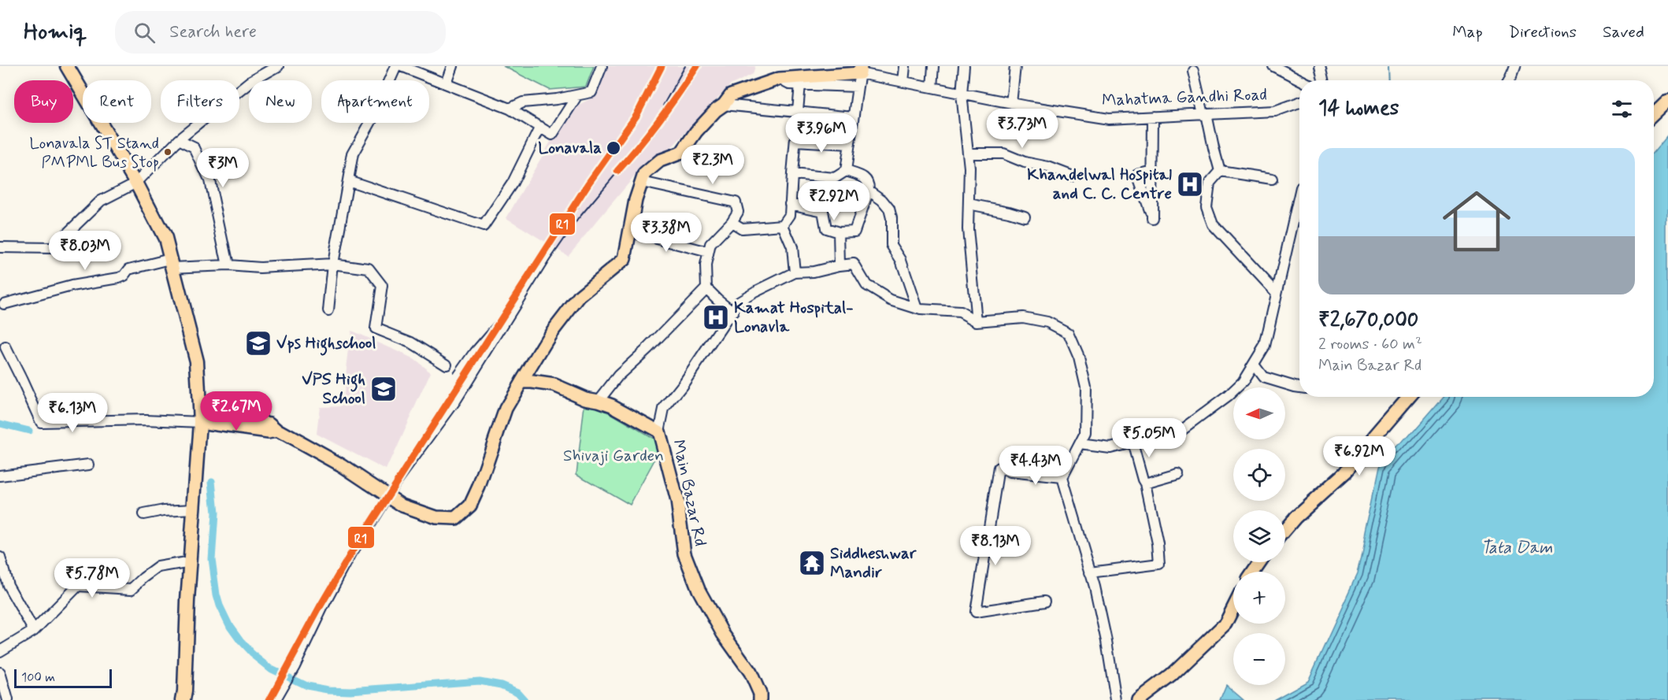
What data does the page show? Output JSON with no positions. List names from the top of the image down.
{
  "streets": {
    "main road": ["Mahatma Gandhi Road", "Main Bazar Rd"]
  },
  "crossings": [
    ["Mahatma Gandhi Road", "Main Bazar Rd"]
  ],
  "water": ["Tata Dam"],
  "parks": ["Shivaji Garden"],
  "places": {
    "other": ["Lonavala", "Lonavala ST Stand PMPML Bus Stop"],
    "hospital": ["Khandelwal Hospital and C. C. Centre", "Kamat Hospital- Lonavla"],
    "school or university": ["Vps Highschool", "VPS High School"],
    "temple": ["Siddheshwar Mandir"]
  },
  "lines": ["transit line R1"],
  "scale_bar": "100 m",
  "north": "left",
  "page": {
    "header": "Homiq",
    "search": "Search here",
    "nav": ["Map", "Directions", "Saved"],
    "chip": [
      "Buy",
      "Rent",
      "Filters",
      "New",
      "Apartment"
    ],
    "heading": "14 homes",
    "price": [
      "₹3.73M",
      "₹3.96M",
      "₹2.3M",
      "₹3M",
      "₹2.92M",
      "₹3.38M",
      "₹8.03M",
      "₹2.67M",
      "₹6.13M",
      "₹5.05M",
      "₹6.92M",
      "₹4.43M",
      "₹8.13M",
      "₹5.78M"
    ],
    "list": [
      {
        "name": "₹2,670,000",
        "note": "2 rooms · 60 m² · Main Bazar Rd"
      }
    ],
    "map_buttons": ["+", "−"],
    "scale": "100 m"
  }
}
